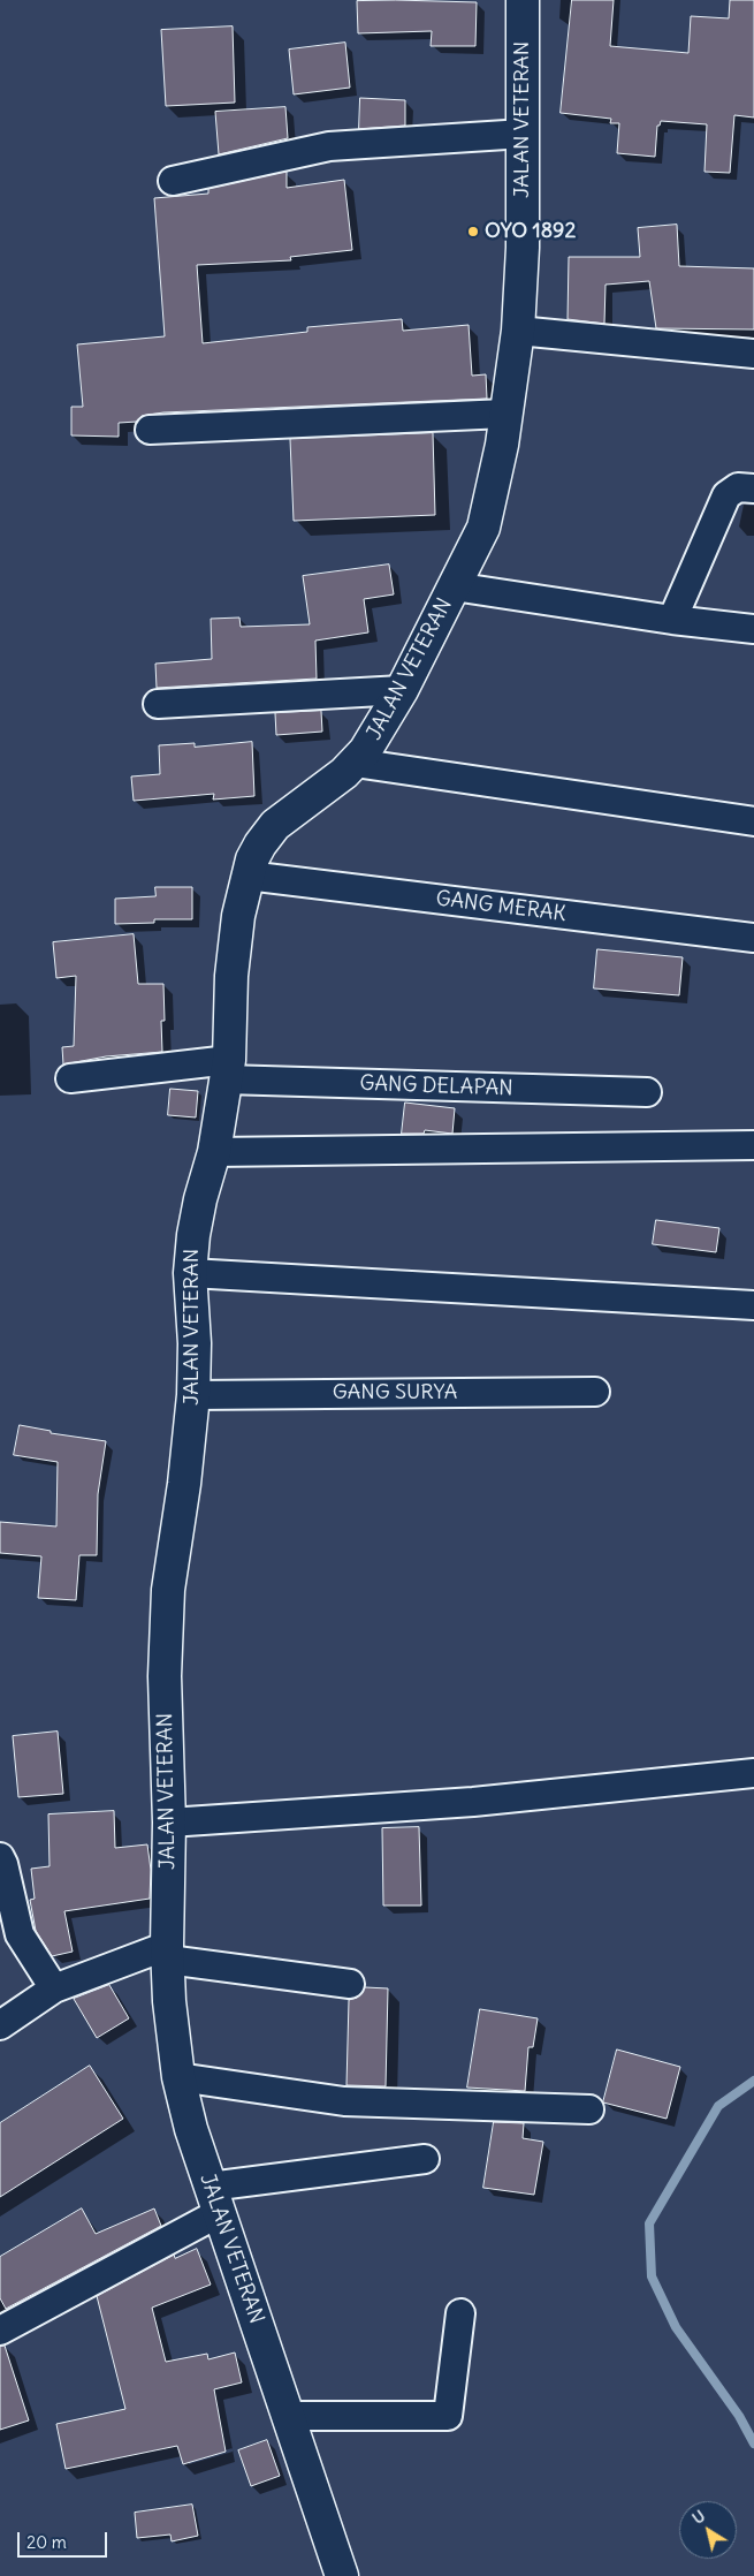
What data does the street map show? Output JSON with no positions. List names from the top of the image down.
{
  "streets": {
    "street": [
      "JALAN VETERAN",
      "GANG MERAK",
      "GANG DELAPAN",
      "GANG SURYA"
    ]
  },
  "crossings": [
    ["JALAN VETERAN", "GANG MERAK"],
    ["JALAN VETERAN", "GANG DELAPAN"],
    ["JALAN VETERAN", "GANG SURYA"]
  ],
  "places": ["OYO 1892"],
  "scale_bar": "20 m",
  "north": "top left"
}
